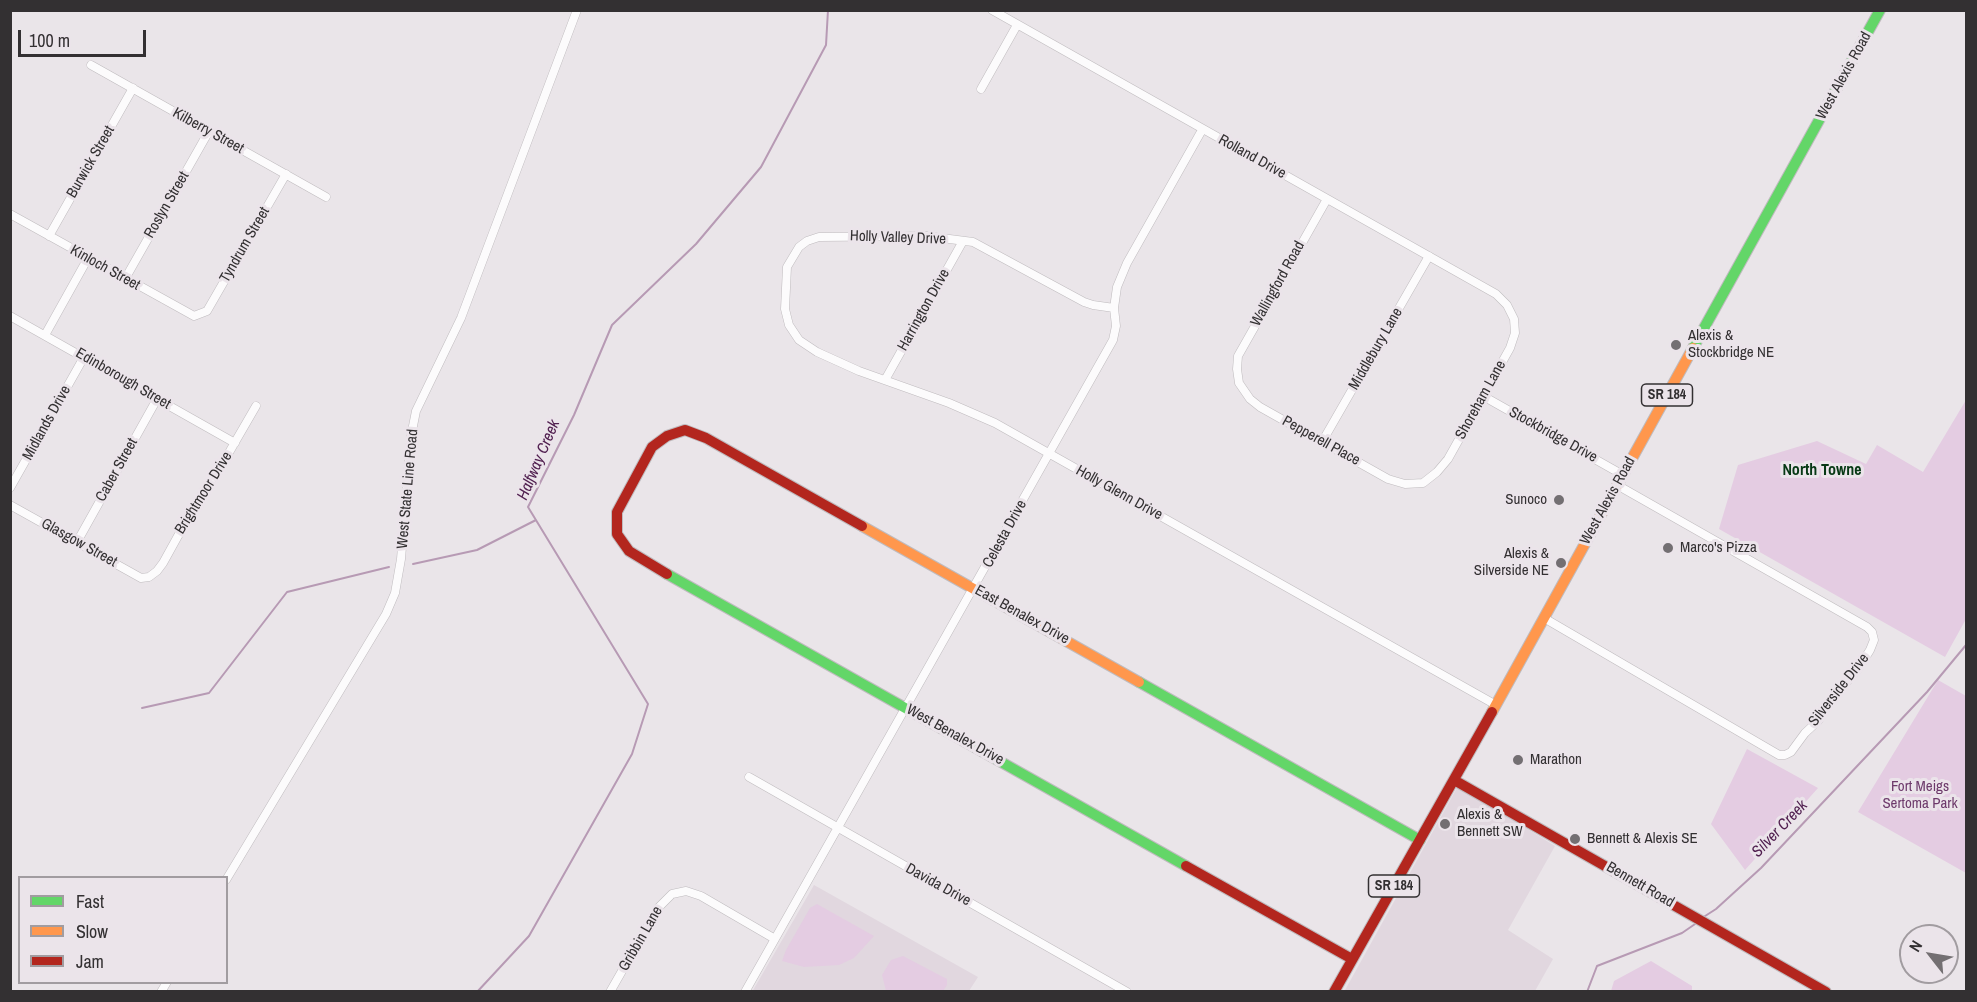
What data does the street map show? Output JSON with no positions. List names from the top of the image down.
{
  "streets": {
    "street": [
      "West Alexis Road",
      "Kilberry Street",
      "Rolland Drive",
      "Burwick Street",
      "Roslyn Street",
      "Holly Valley Drive",
      "Tyndrum Street",
      "Kinloch Street",
      "Wallingford Road",
      "Harrington Drive",
      "Middlebury Lane",
      "Edinborough Street",
      "SR 184",
      "Shoreham Lane",
      "Midlands Drive",
      "Stockbridge Drive",
      "Pepperell Place",
      "Caber Street",
      "West State Line Road",
      "Brightmoor Drive",
      "Holly Glenn Drive",
      "Celesta Drive",
      "Glasgow Street",
      "East Benalex Drive",
      "Silverside Drive",
      "West Benalex Drive",
      "Davida Drive",
      "Bennett Road",
      "Gribbin Lane"
    ]
  },
  "crossings": [
    ["West Alexis Road", "Stockbridge Drive"],
    ["West Alexis Road", "Holly Glenn Drive"],
    ["West Alexis Road", "East Benalex Drive"],
    ["West Alexis Road", "Silverside Drive"],
    ["West Alexis Road", "West Benalex Drive"],
    ["West Alexis Road", "Bennett Road"],
    ["Kilberry Street", "Burwick Street"],
    ["Kilberry Street", "Roslyn Street"],
    ["Kilberry Street", "Tyndrum Street"],
    ["Rolland Drive", "Wallingford Road"],
    ["Rolland Drive", "Middlebury Lane"],
    ["Rolland Drive", "Shoreham Lane"],
    ["Rolland Drive", "Celesta Drive"],
    ["Burwick Street", "Kinloch Street"],
    ["Roslyn Street", "Kinloch Street"],
    ["Holly Valley Drive", "Harrington Drive"],
    ["Holly Valley Drive", "Holly Glenn Drive"],
    ["Holly Valley Drive", "Celesta Drive"],
    ["Tyndrum Street", "Kinloch Street"],
    ["Wallingford Road", "Pepperell Place"],
    ["Harrington Drive", "Holly Glenn Drive"],
    ["Middlebury Lane", "Pepperell Place"],
    ["Edinborough Street", "Midlands Drive"],
    ["Edinborough Street", "Caber Street"],
    ["Edinborough Street", "Brightmoor Drive"],
    ["Shoreham Lane", "Stockbridge Drive"],
    ["Shoreham Lane", "Pepperell Place"],
    ["Caber Street", "Glasgow Street"],
    ["Brightmoor Drive", "Glasgow Street"],
    ["Holly Glenn Drive", "Celesta Drive"],
    ["Celesta Drive", "East Benalex Drive"],
    ["Celesta Drive", "West Benalex Drive"],
    ["Celesta Drive", "Davida Drive"],
    ["Celesta Drive", "Gribbin Lane"],
    ["East Benalex Drive", "West Benalex Drive"]
  ],
  "districts": ["North Towne"],
  "water": ["Halfway Creek", "Silver Creek"],
  "parks": ["Fort Meigs Sertoma Park"],
  "places": [
    "Alexis & Stockbridge NE",
    "Sunoco",
    "Marco's Pizza",
    "Alexis & Silverside NE",
    "Marathon",
    "Alexis & Bennett SW",
    "Bennett & Alexis SE"
  ],
  "legend": ["Fast", "Slow", "Jam"],
  "scale_bar": "100 m",
  "north": "top left"
}
